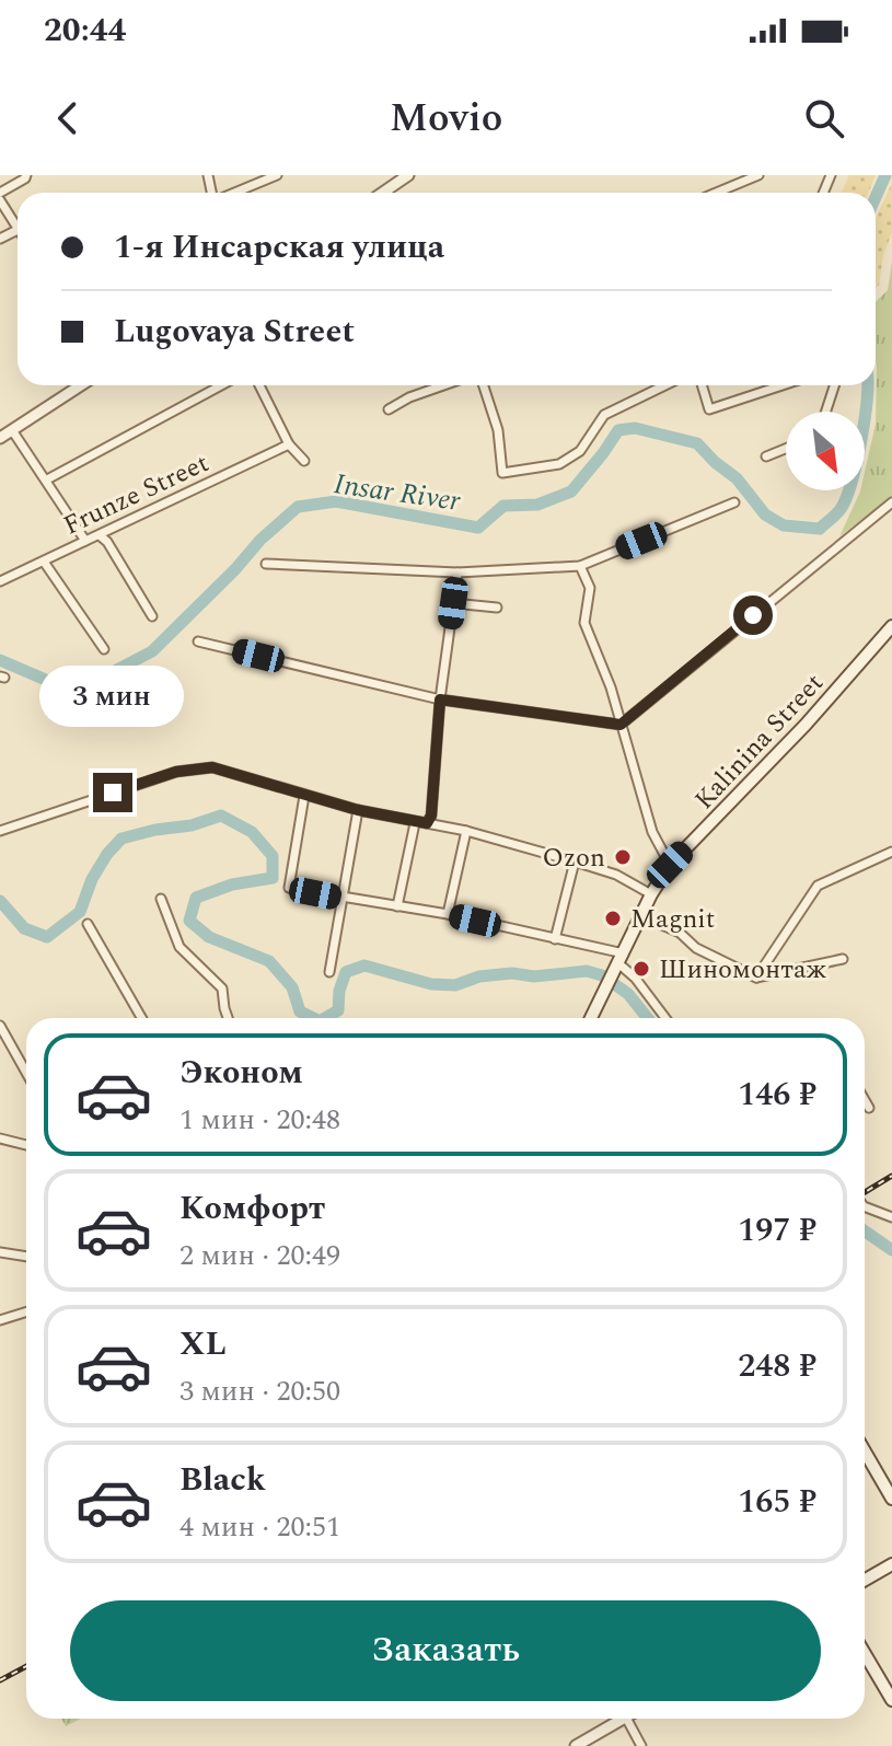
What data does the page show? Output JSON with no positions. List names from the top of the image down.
{
  "streets": {
    "main road": ["Kalinina Street"],
    "street": ["Frunze Street"]
  },
  "water": ["Insar River"],
  "places": ["Ozon", "Magnit", "Шиномонтаж"],
  "north": "bottom right",
  "page": {
    "status": "20:44",
    "header": "Movio",
    "banner": ["1-я Инсарская улица", "Lugovaya Street"],
    "bubble": "3 мин",
    "list": [
      {
        "name": "Эконом",
        "note": "1 мин · 20:48",
        "value": "146 ₽"
      },
      {
        "name": "Комфорт",
        "note": "2 мин · 20:49",
        "value": "197 ₽"
      },
      {
        "name": "XL",
        "note": "3 мин · 20:50",
        "value": "248 ₽"
      },
      {
        "name": "Black",
        "note": "4 мин · 20:51",
        "value": "165 ₽"
      }
    ],
    "buttons": "Заказать"
  }
}
